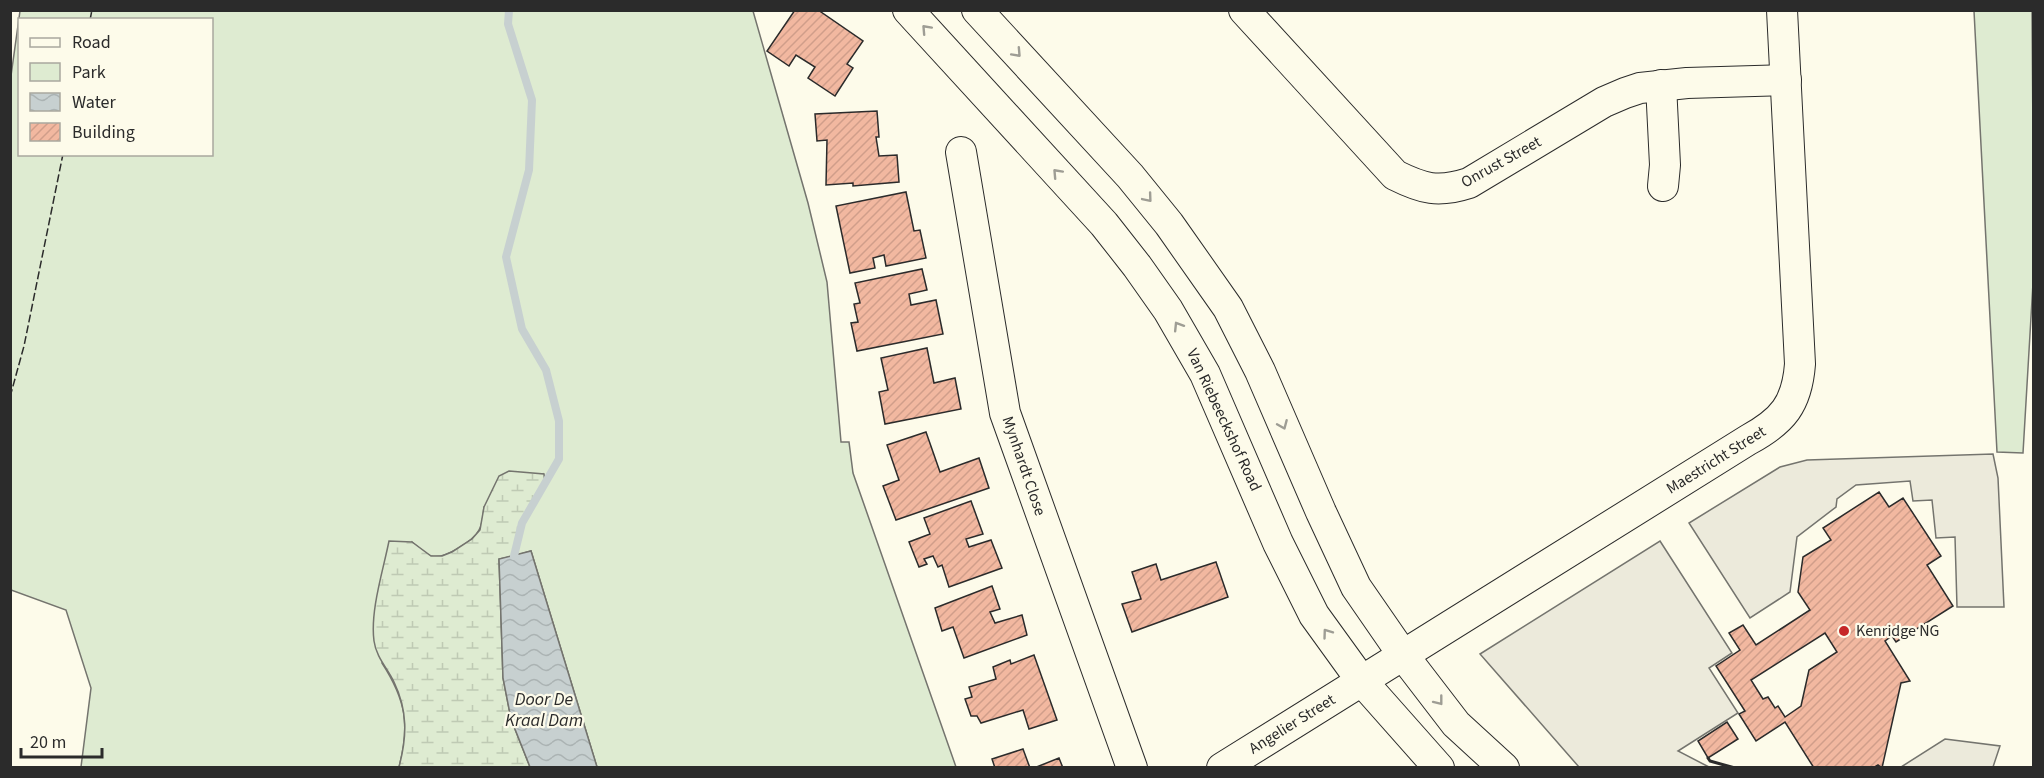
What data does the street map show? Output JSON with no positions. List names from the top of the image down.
{
  "streets": {
    "street": [
      "Onrust Street",
      "Van Riebeeckshof Road",
      "Maestricht Street",
      "Mynhardt Close",
      "Angelier Street"
    ]
  },
  "crossings": [
    ["Onrust Street", "Maestricht Street"],
    ["Van Riebeeckshof Road", "Maestricht Street"],
    ["Van Riebeeckshof Road", "Angelier Street"],
    ["Maestricht Street", "Angelier Street"]
  ],
  "water": ["Door De Kraal Dam"],
  "places": ["Kenridge NG"],
  "legend": [
    "Road",
    "Park",
    "Water",
    "Building"
  ],
  "scale_bar": "20 m"
}
